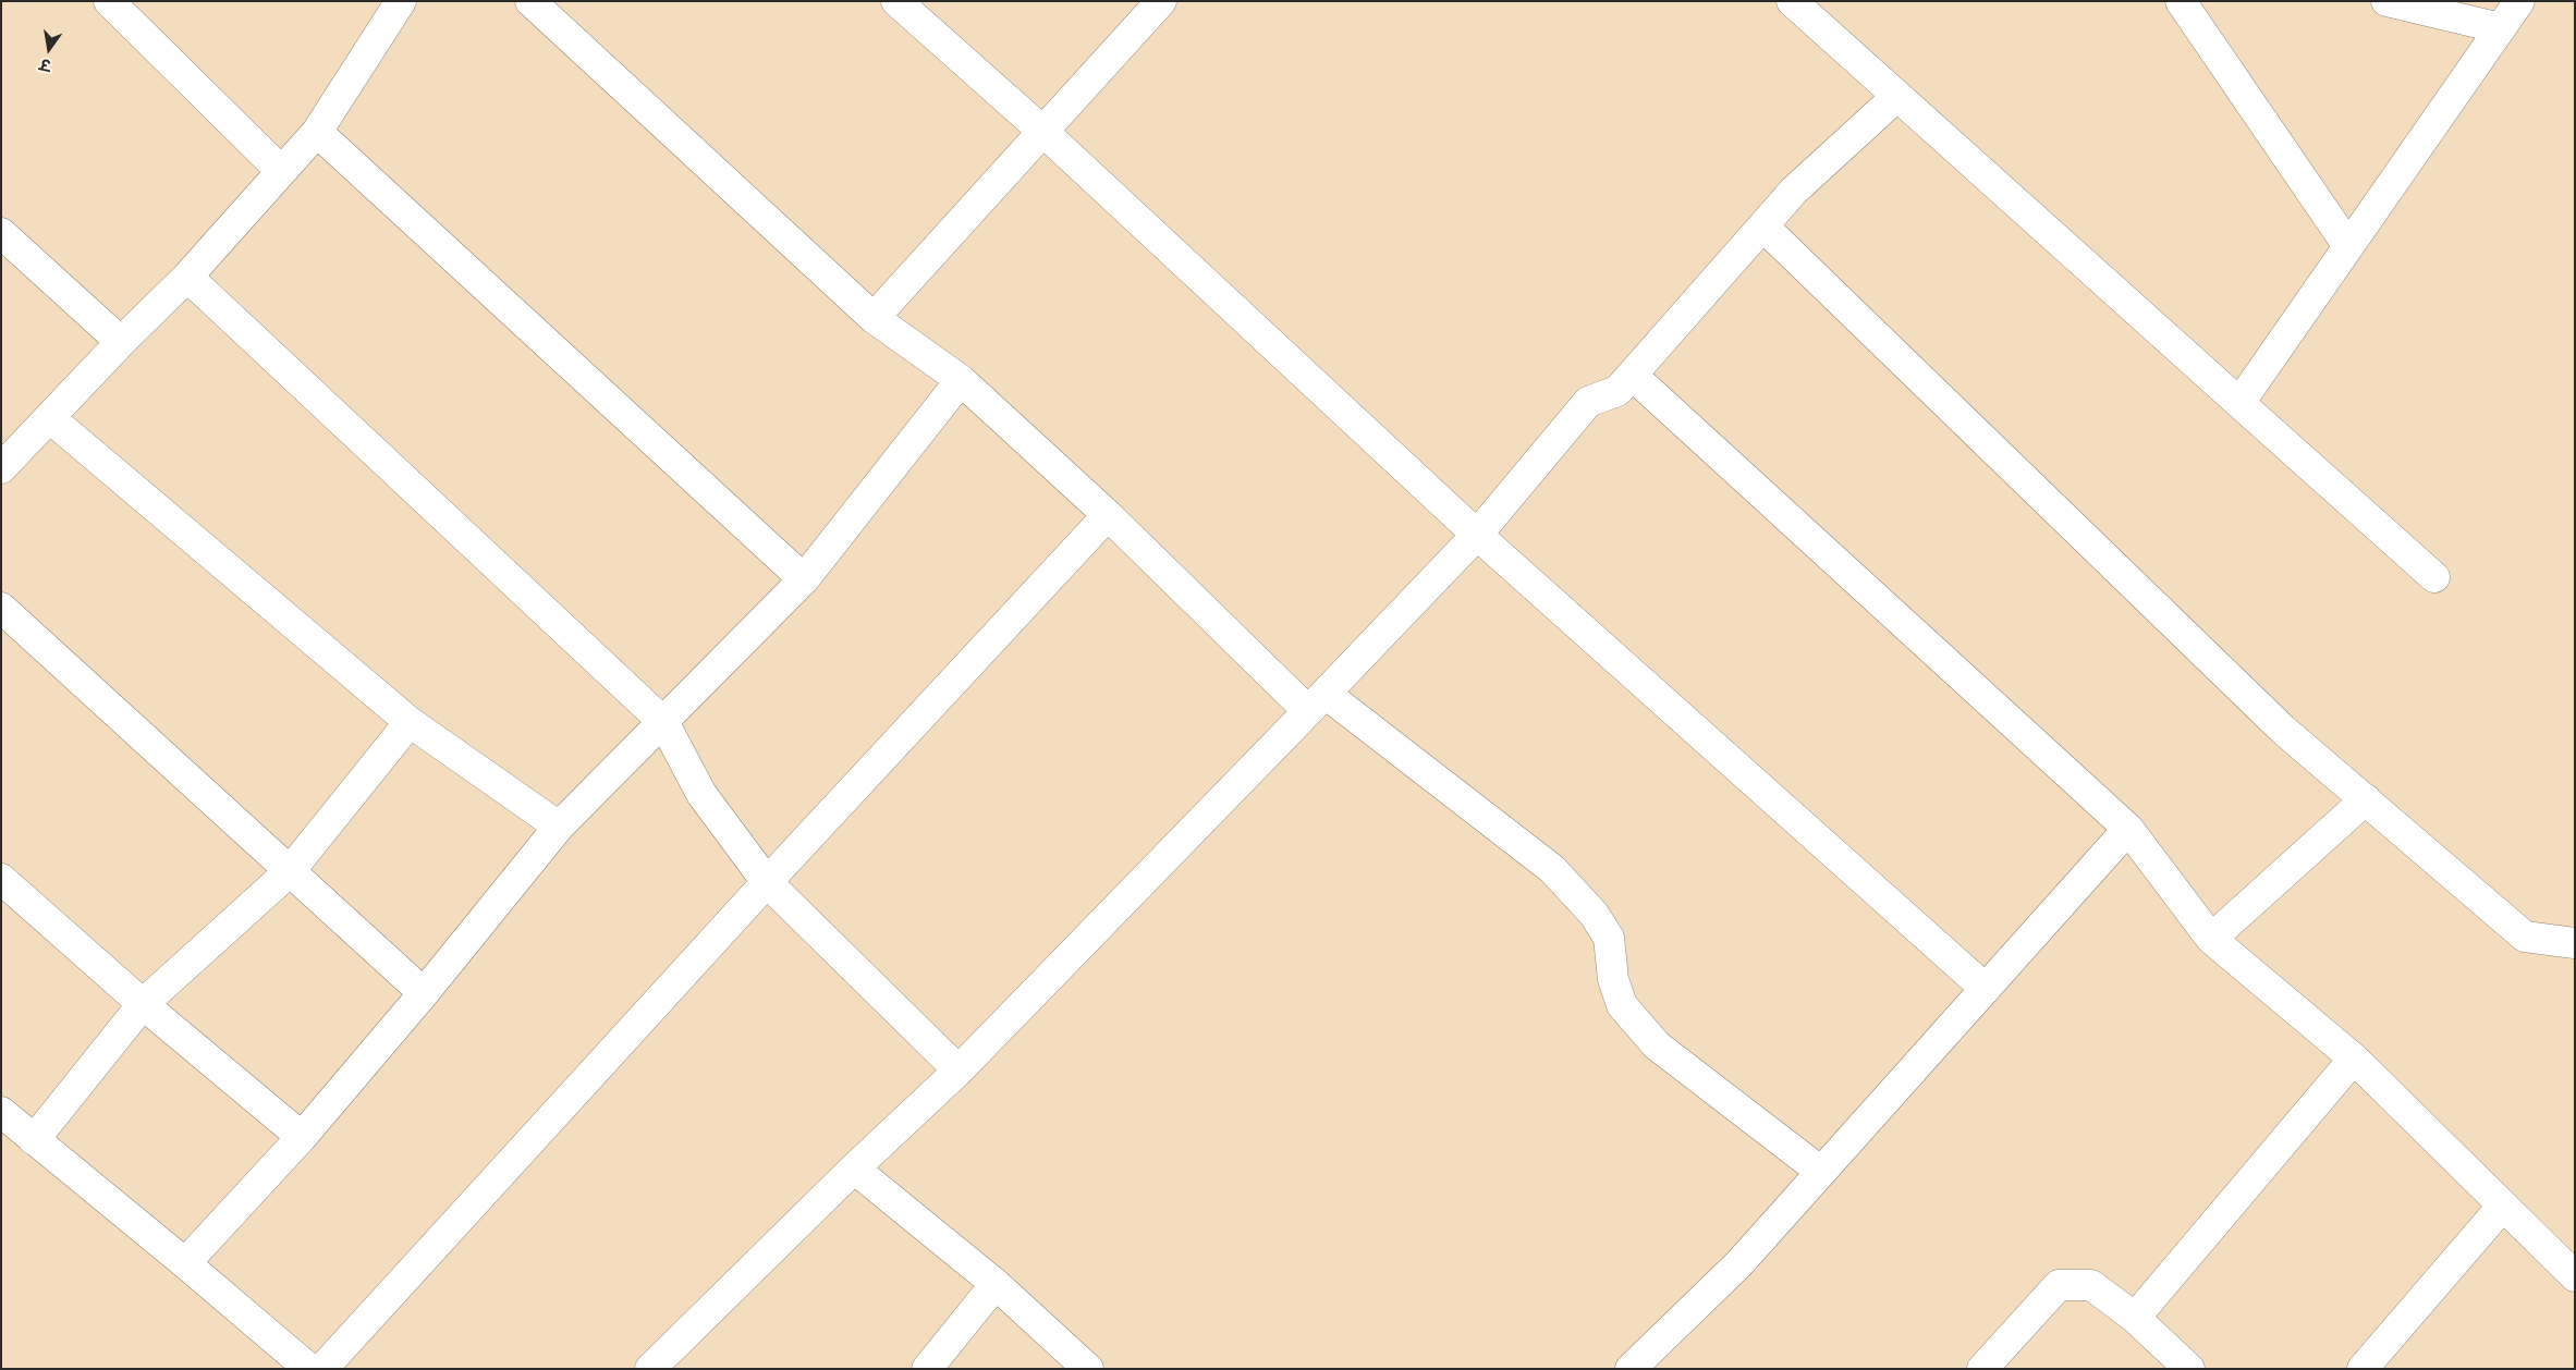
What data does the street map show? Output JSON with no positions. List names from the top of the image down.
{
  "north": "bottom"
}
